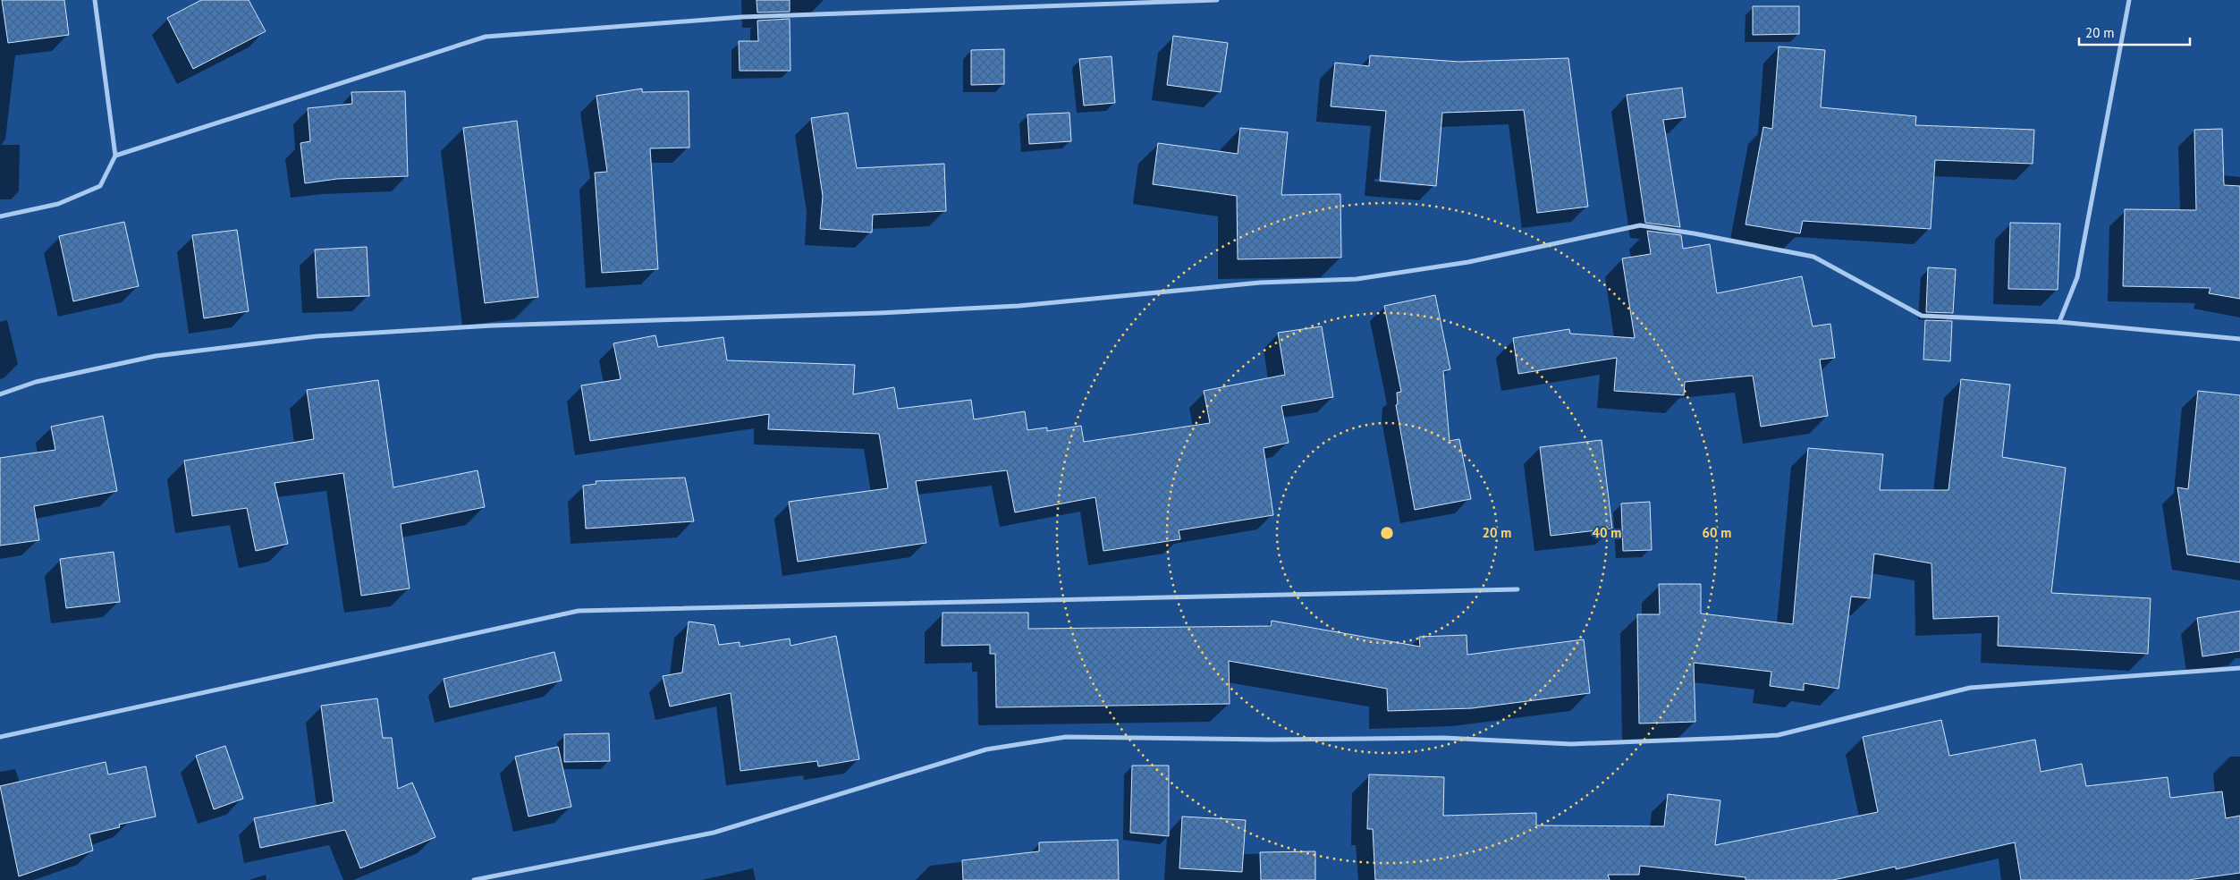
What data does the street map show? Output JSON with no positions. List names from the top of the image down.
{
  "scale_bar": "20 m",
  "rings": ["20 m", "40 m", "60 m"]
}
